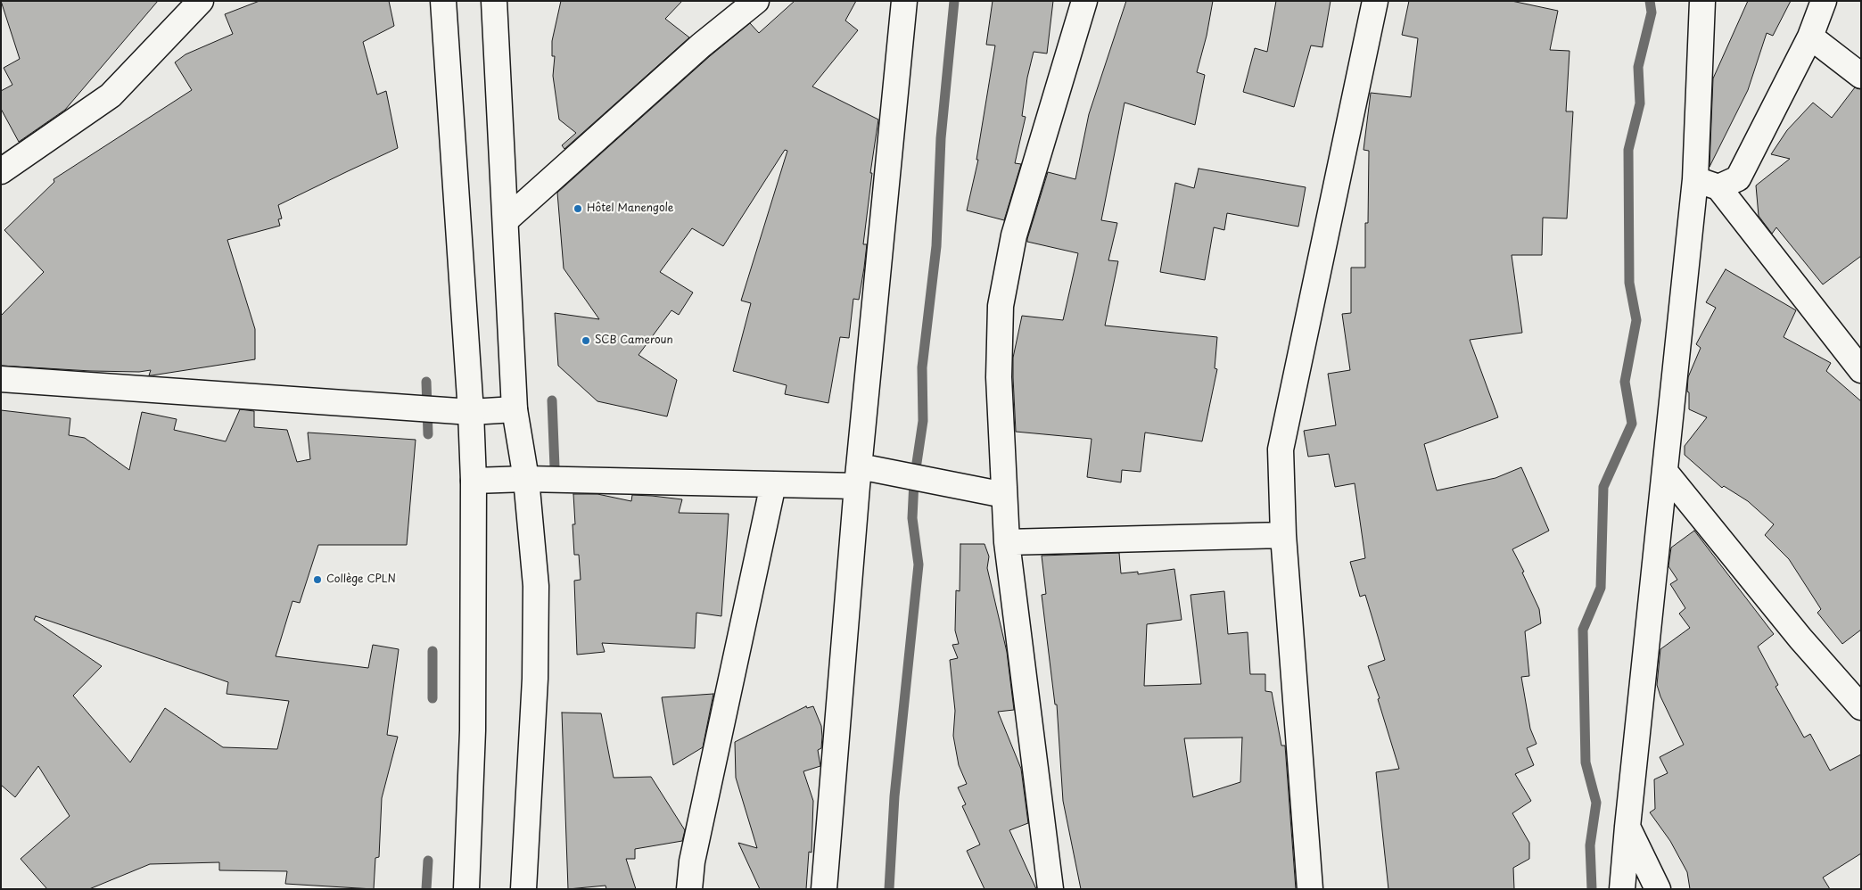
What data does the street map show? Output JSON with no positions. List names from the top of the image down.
{
  "places": ["Hôtel Manengole", "SCB Cameroun", "Collège CPLN"]
}
